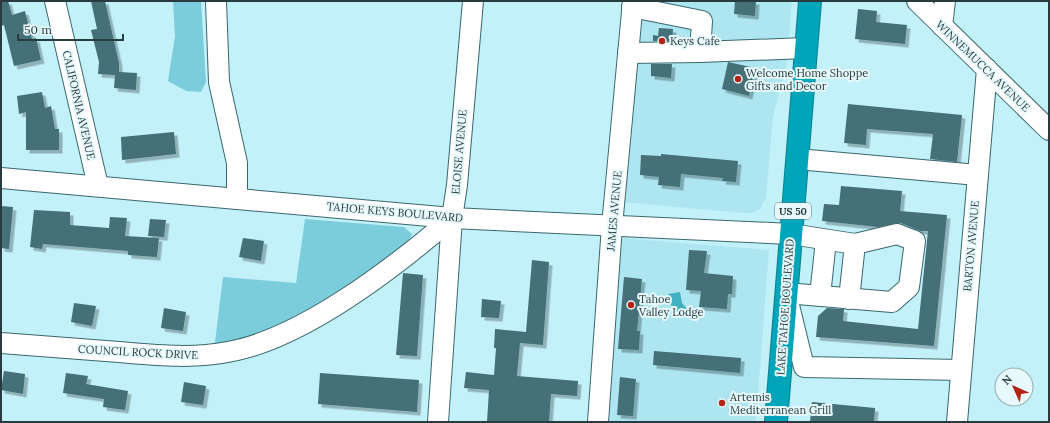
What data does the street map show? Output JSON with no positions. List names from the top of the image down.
{
  "streets": {
    "highway": ["US 50", "LAKE TAHOE BOULEVARD"],
    "street": [
      "WINNEMUCCA AVENUE",
      "CALIFORNIA AVENUE",
      "ELOISE AVENUE",
      "JAMES AVENUE",
      "TAHOE KEYS BOULEVARD",
      "BARTON AVENUE",
      "COUNCIL ROCK DRIVE"
    ]
  },
  "crossings": [
    ["WINNEMUCCA AVENUE", "BARTON AVENUE"],
    ["CALIFORNIA AVENUE", "TAHOE KEYS BOULEVARD"],
    ["ELOISE AVENUE", "TAHOE KEYS BOULEVARD"],
    ["ELOISE AVENUE", "COUNCIL ROCK DRIVE"],
    ["JAMES AVENUE", "TAHOE KEYS BOULEVARD"],
    ["TAHOE KEYS BOULEVARD", "LAKE TAHOE BOULEVARD"],
    ["TAHOE KEYS BOULEVARD", "COUNCIL ROCK DRIVE"]
  ],
  "places": [
    "Keys Cafe",
    "Welcome Home Shoppe Gifts and Decor",
    "Tahoe Valley Lodge",
    "Artemis Mediterranean Grill"
  ],
  "scale_bar": "50 m",
  "north": "top left"
}
